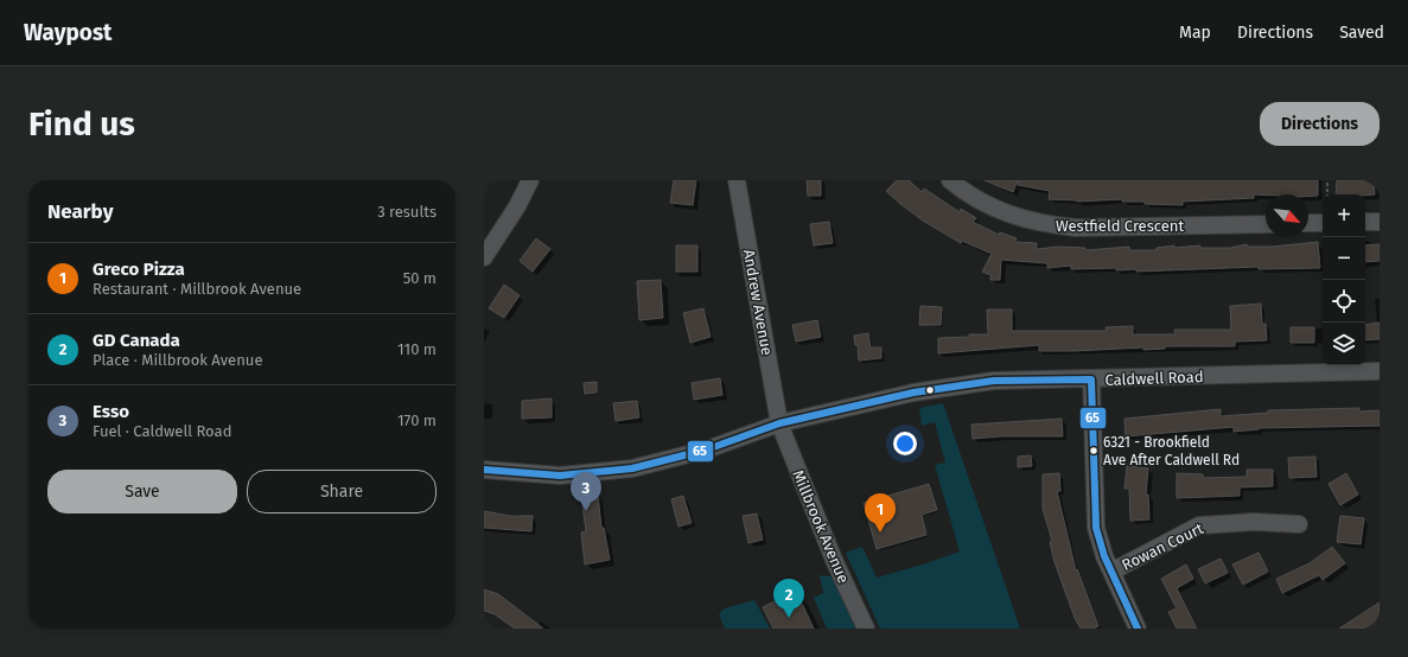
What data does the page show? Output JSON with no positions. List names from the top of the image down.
{
  "streets": {
    "street": [
      "Westfield Crescent",
      "Andrew Avenue",
      "Caldwell Road",
      "Millbrook Avenue",
      "Rowan Court"
    ]
  },
  "crossings": [
    ["Andrew Avenue", "Caldwell Road"],
    ["Andrew Avenue", "Millbrook Avenue"],
    ["Caldwell Road", "Millbrook Avenue"]
  ],
  "places": ["6321 - Brookfield Ave After Caldwell Rd"],
  "lines": ["transit line 65"],
  "north": "bottom right",
  "page": {
    "header": "Waypost",
    "nav": ["Map", "Directions", "Saved"],
    "buttons": [
      "Directions",
      ["Save", "Share"]
    ],
    "title": "Find us",
    "heading": ["Nearby", "3 results"],
    "map_buttons": ["+", "−"],
    "list": [
      {
        "mark": "1",
        "name": "Greco Pizza",
        "note": "Restaurant · Millbrook Avenue",
        "value": "50 m"
      },
      {
        "mark": "2",
        "name": "GD Canada",
        "note": "Place · Millbrook Avenue",
        "value": "110 m"
      },
      {
        "mark": "3",
        "name": "Esso",
        "note": "Fuel · Caldwell Road",
        "value": "170 m"
      }
    ],
    "pins": ["3", "1", "2"]
  }
}
